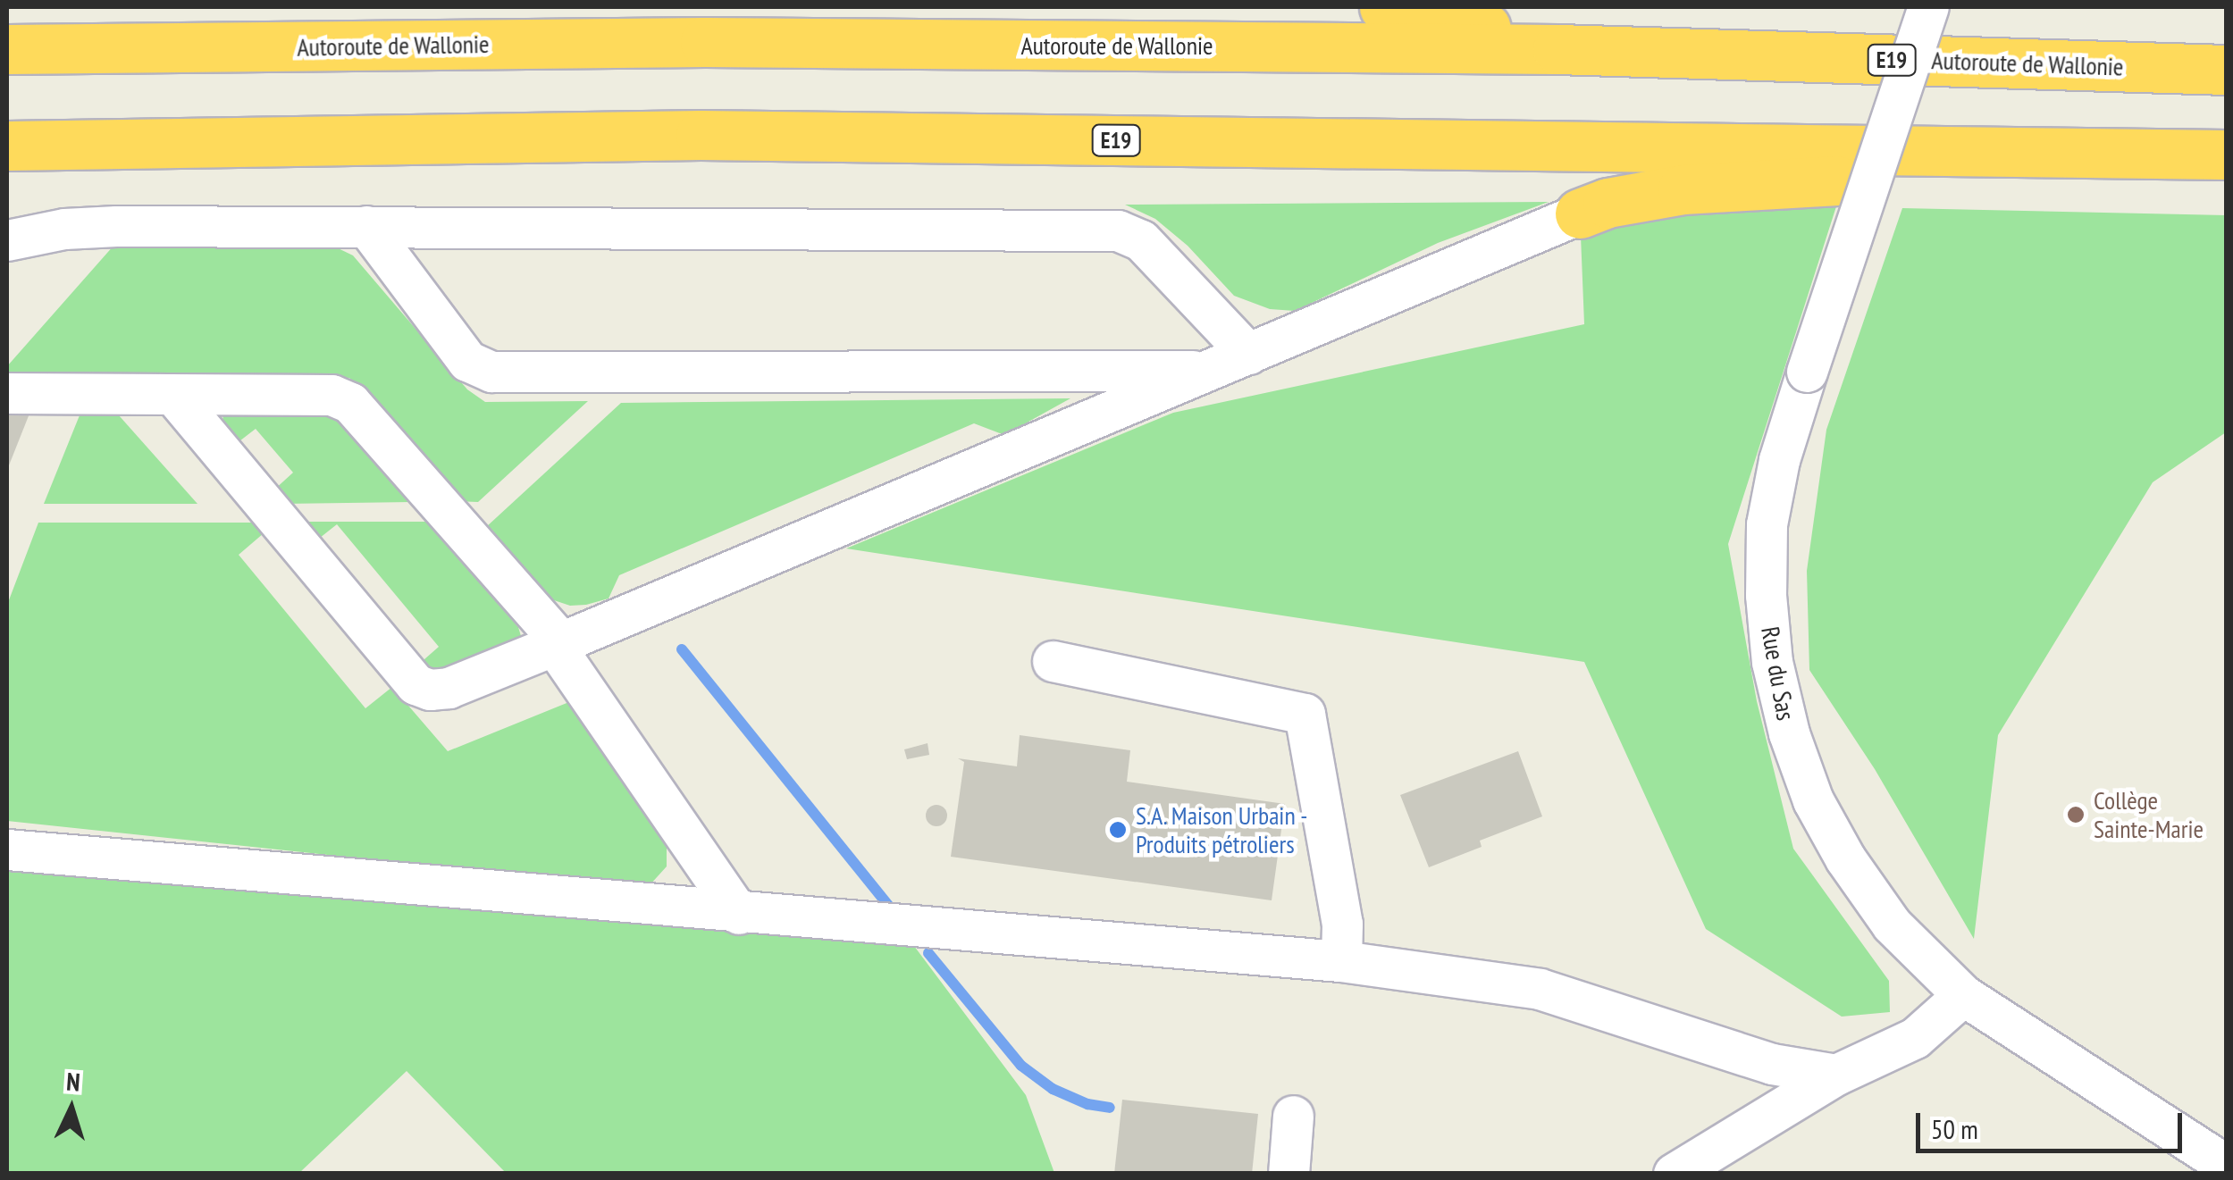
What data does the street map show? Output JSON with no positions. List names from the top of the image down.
{
  "streets": {
    "highway": ["Autoroute de Wallonie", "E19"],
    "street": ["Rue du Sas"]
  },
  "places": ["Collège Sainte-Marie", "S.A. Maison Urbain - Produits pétroliers"],
  "scale_bar": "50 m",
  "north": "top"
}
